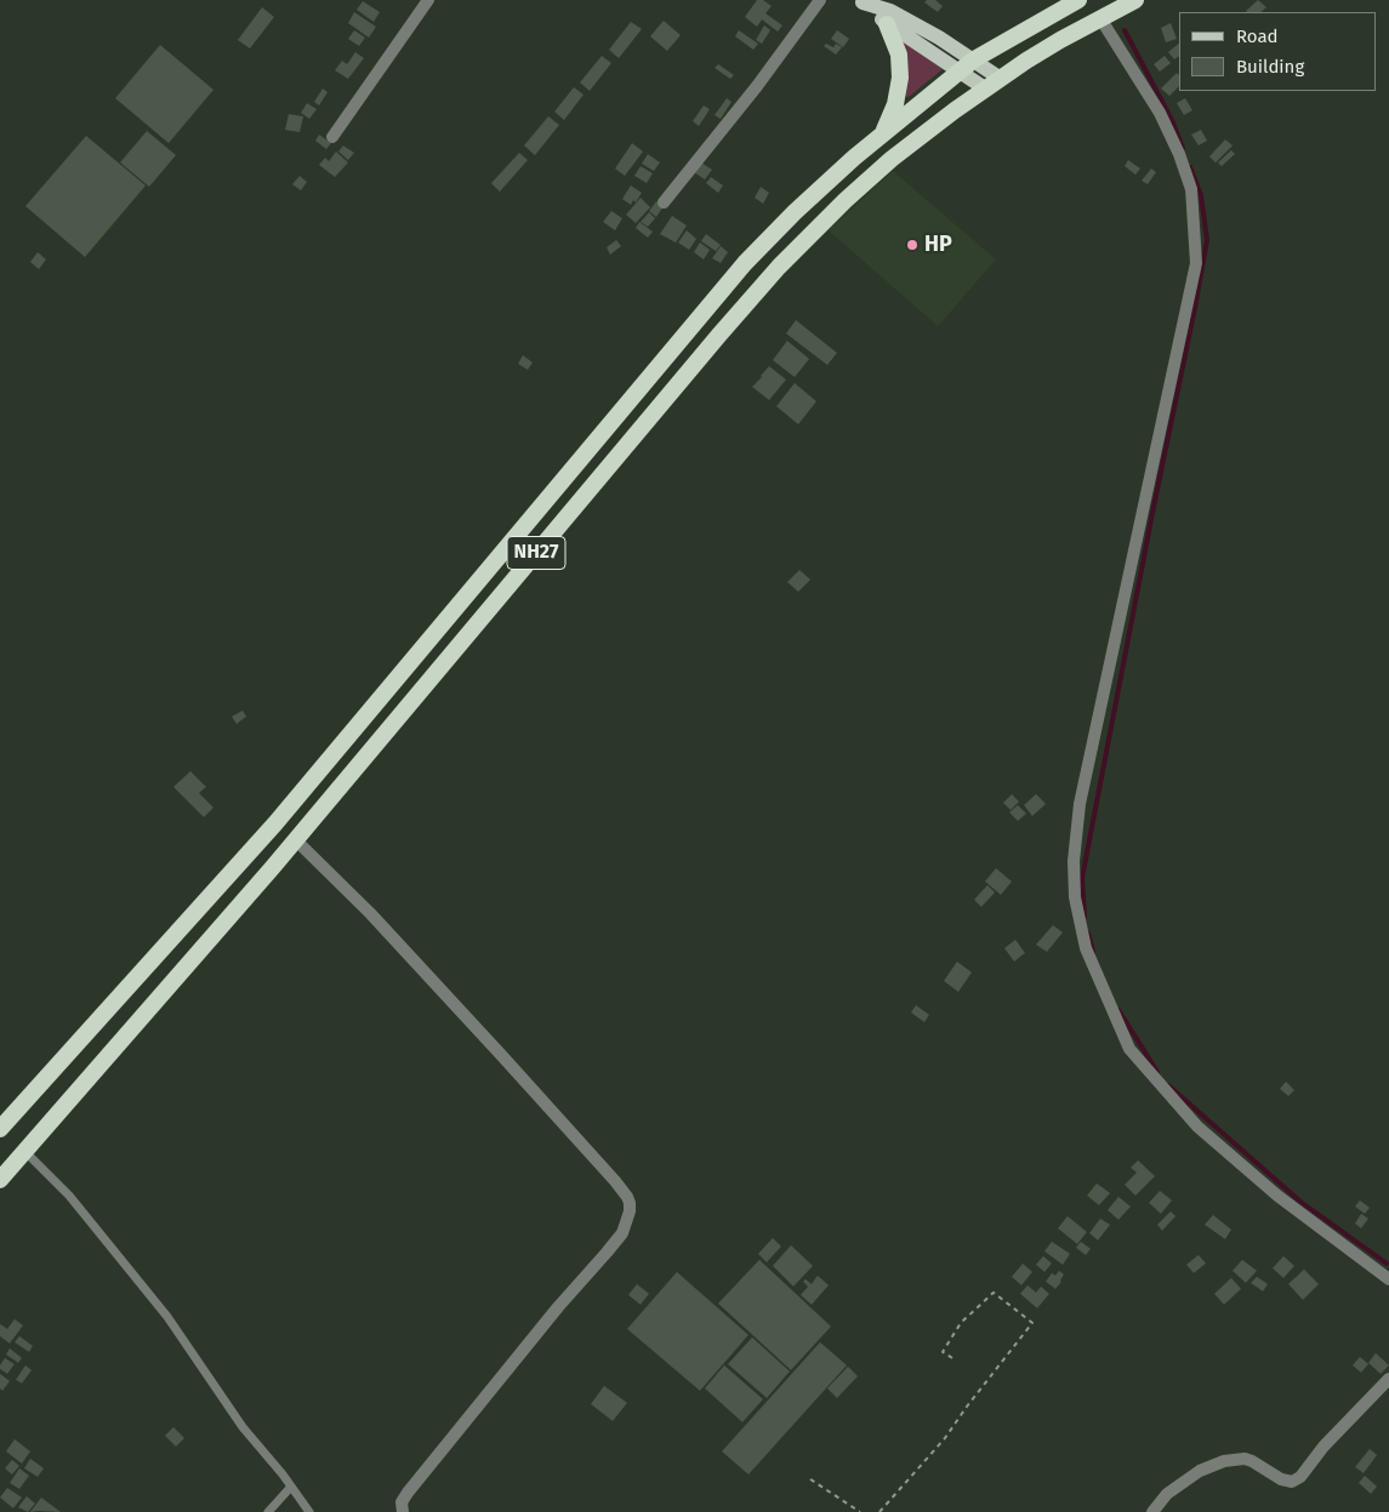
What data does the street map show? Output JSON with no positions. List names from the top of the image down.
{
  "streets": {
    "highway": ["NH27"]
  },
  "places": ["HP"],
  "legend": ["Road", "Building"]
}
